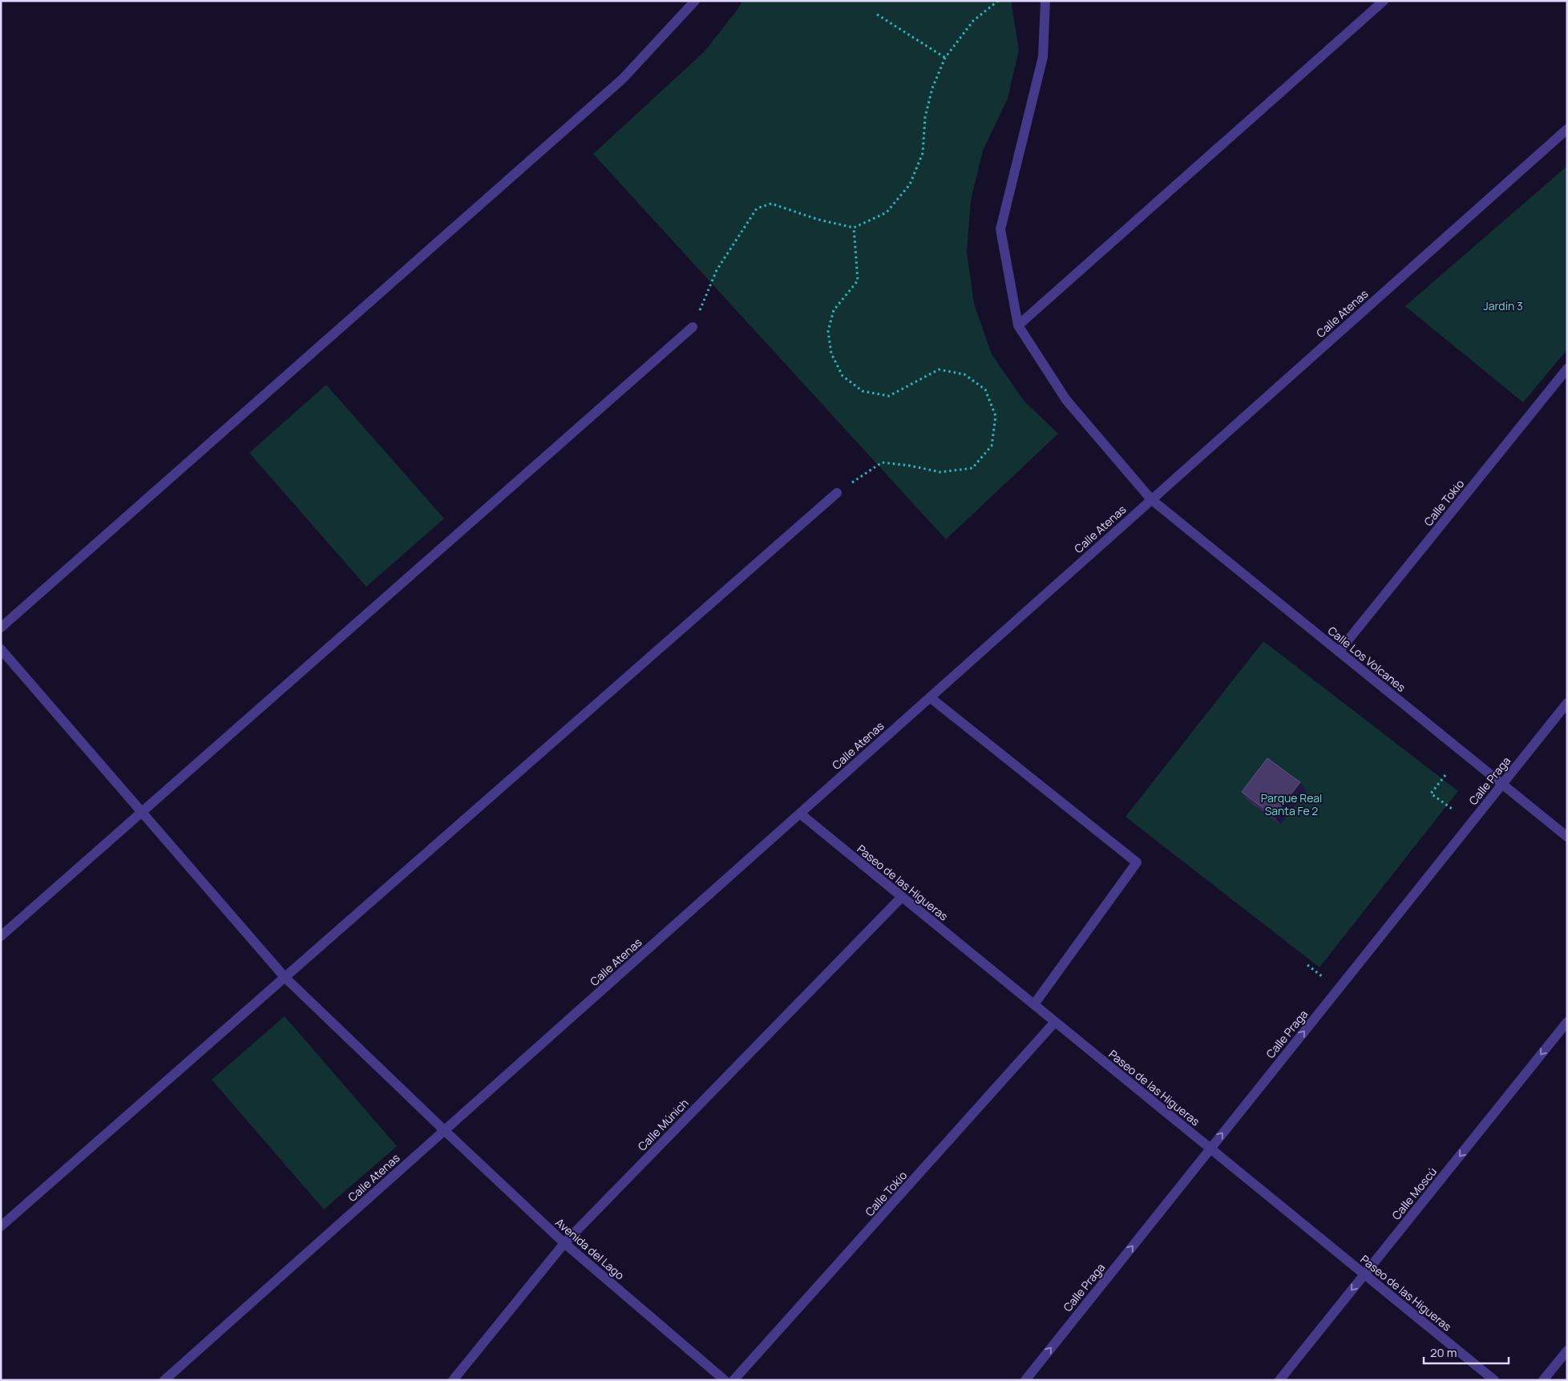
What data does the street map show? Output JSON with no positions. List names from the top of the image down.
{
  "streets": {
    "street": [
      "Calle Atenas",
      "Calle Tokio",
      "Calle Los Volcanes",
      "Calle Praga",
      "Paseo de las Higueras",
      "Calle Múnich",
      "Calle Moscú",
      "Avenida del Lago"
    ]
  },
  "crossings": [
    ["Calle Atenas", "Calle Los Volcanes"],
    ["Calle Atenas", "Paseo de las Higueras"],
    ["Calle Atenas", "Avenida del Lago"],
    ["Calle Tokio", "Calle Los Volcanes"],
    ["Calle Tokio", "Paseo de las Higueras"],
    ["Calle Los Volcanes", "Calle Praga"],
    ["Calle Praga", "Paseo de las Higueras"],
    ["Paseo de las Higueras", "Calle Múnich"],
    ["Paseo de las Higueras", "Calle Moscú"],
    ["Calle Múnich", "Avenida del Lago"]
  ],
  "one_way": ["Calle Praga", "Calle Moscú"],
  "parks": ["Jardín 3", "Parque Real Santa Fe 2"],
  "scale_bar": "20 m"
}
